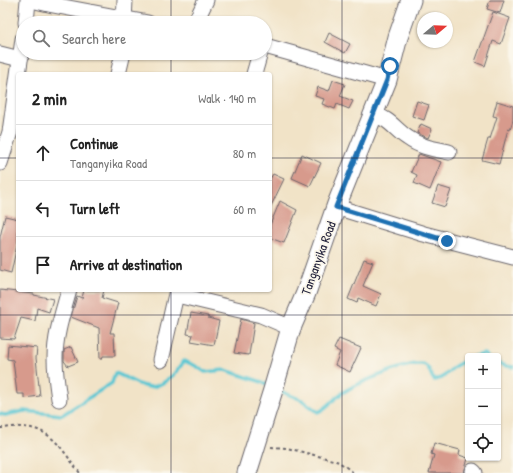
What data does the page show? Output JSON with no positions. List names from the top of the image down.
{
  "streets": {
    "street": ["Tanganyika Road"]
  },
  "north": "right",
  "page": {
    "search": "Search here",
    "heading": ["2 min", "Walk · 140 m"],
    "list": [
      ["Continue", "Tanganyika Road", "80 m"],
      ["Turn left", "60 m"],
      "Arrive at destination"
    ],
    "map_buttons": ["+", "−"]
  }
}
